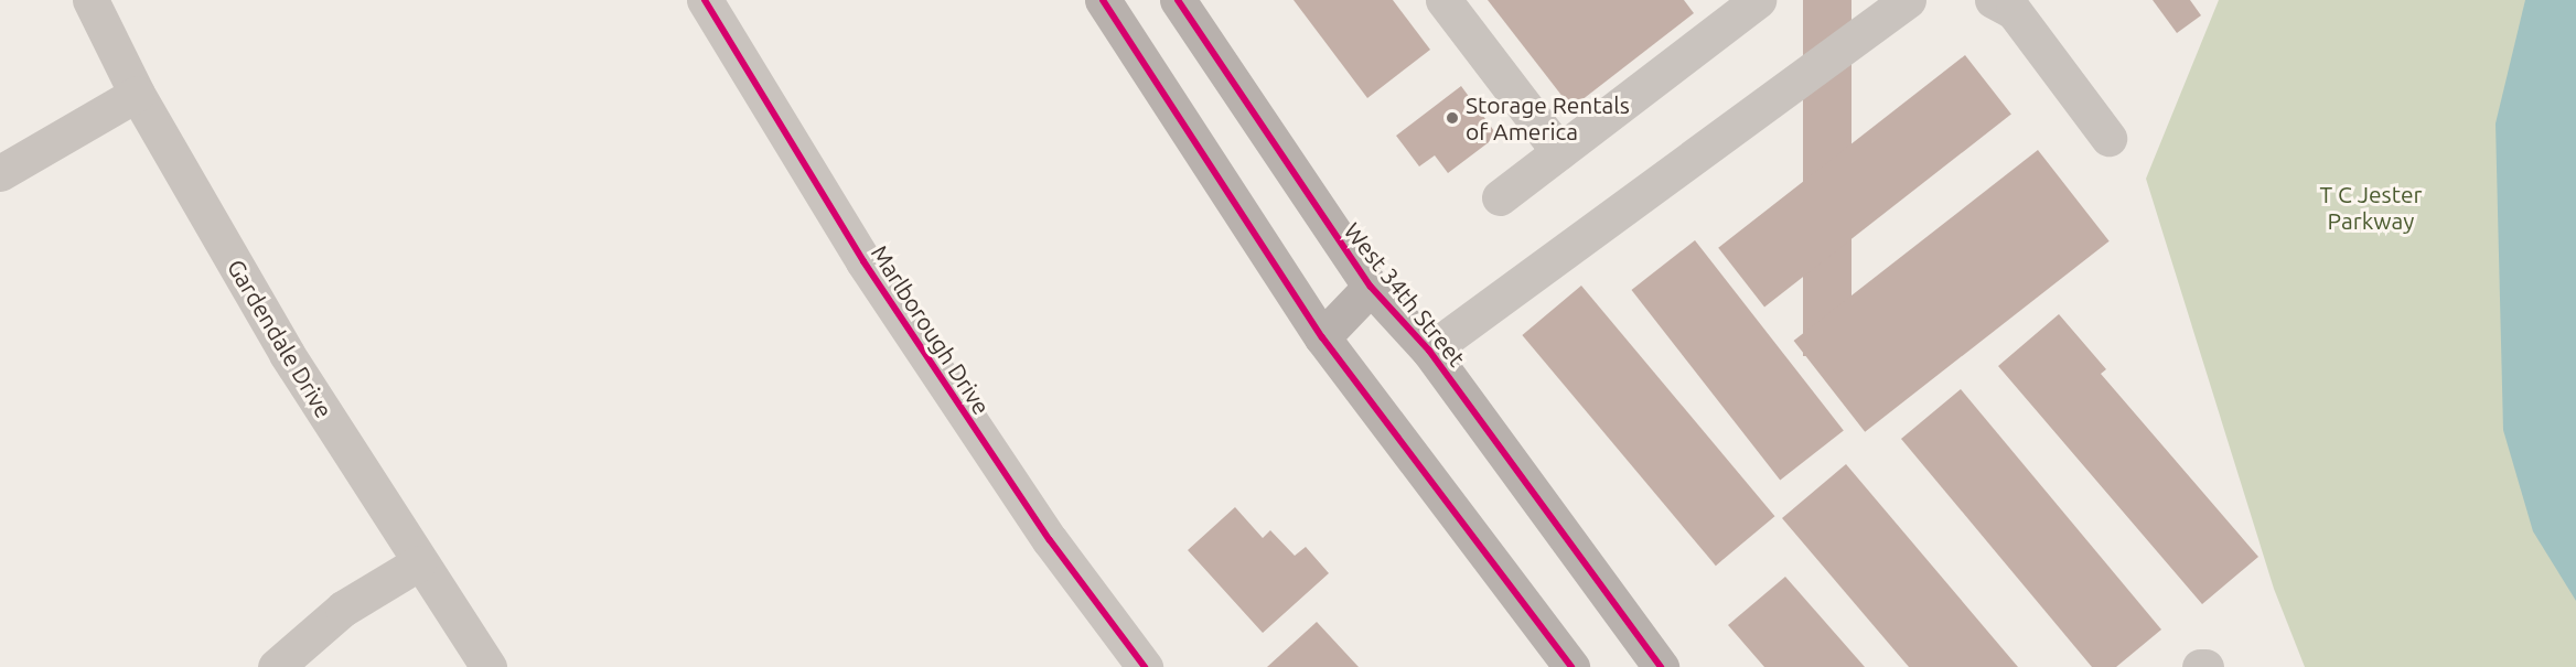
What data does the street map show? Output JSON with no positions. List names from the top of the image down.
{
  "streets": {
    "main road": ["West 34th Street"],
    "street": ["Marlborough Drive", "Gardendale Drive"]
  },
  "parks": ["T C Jester Parkway"],
  "places": ["Storage Rentals of America"]
}
